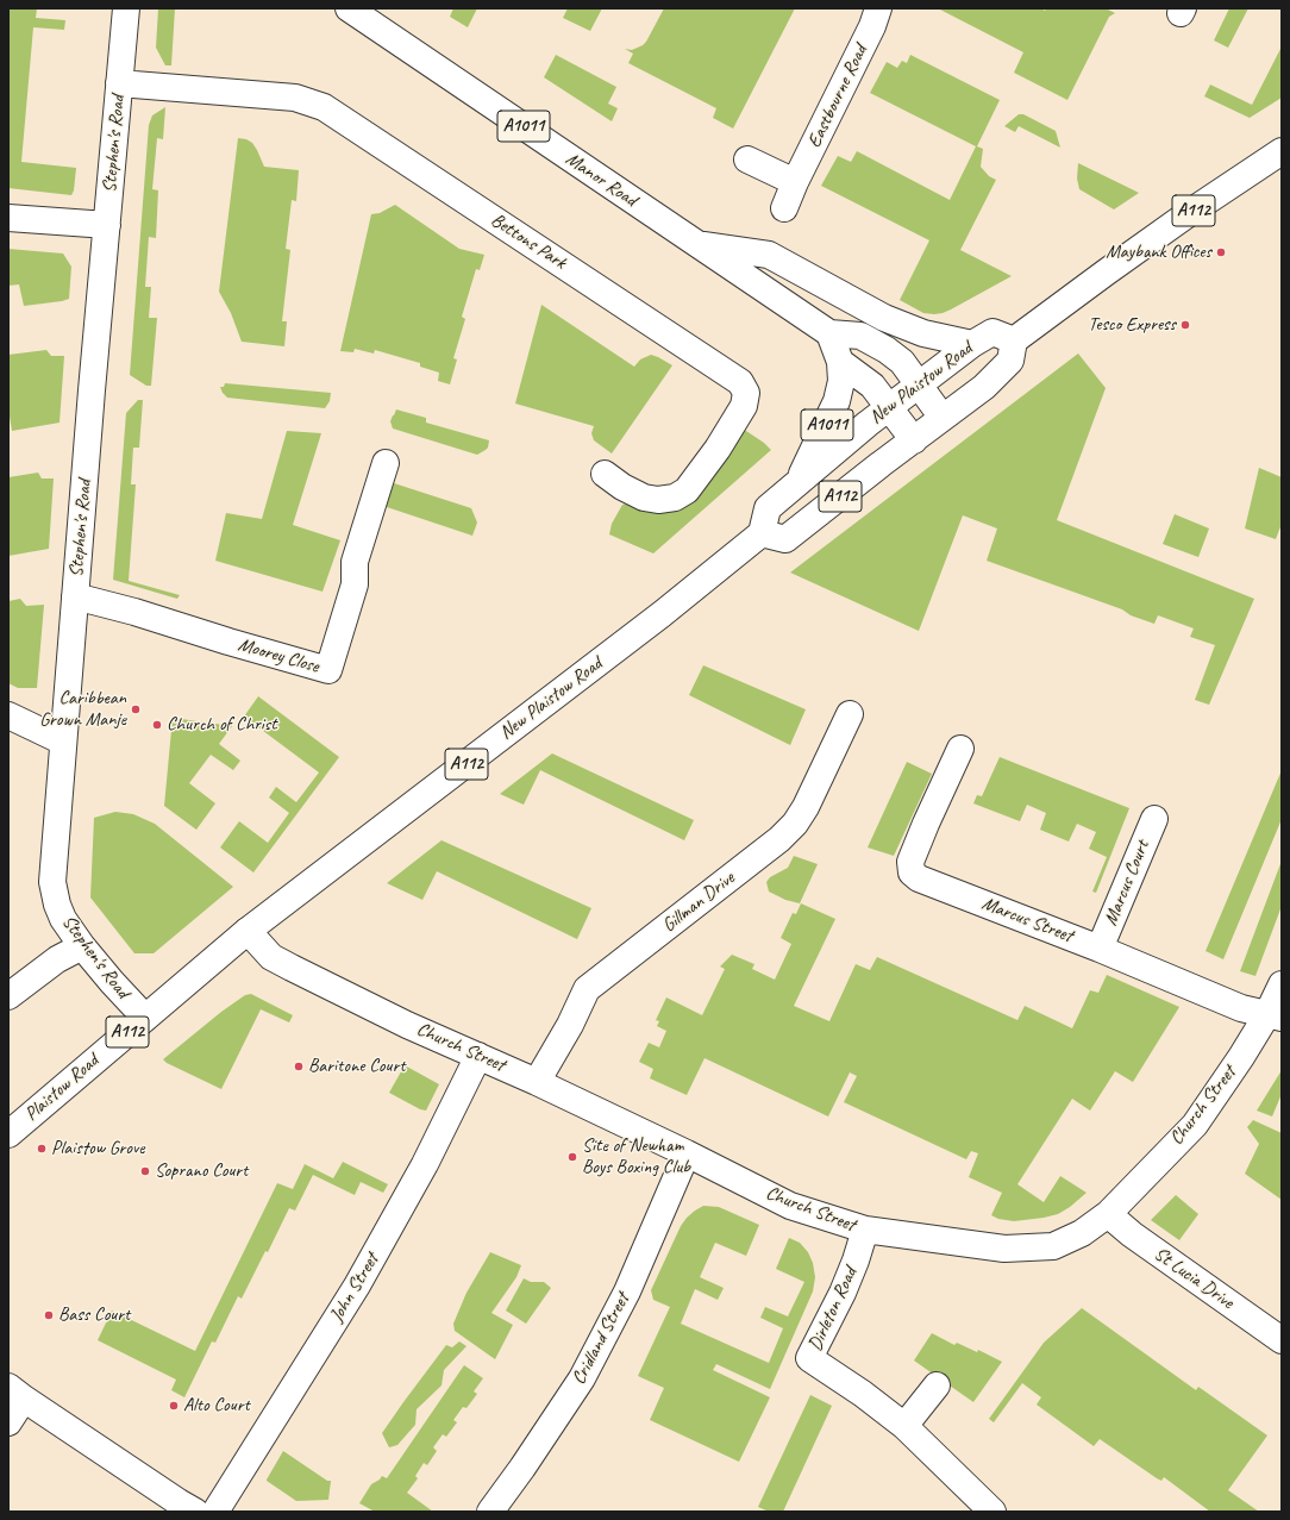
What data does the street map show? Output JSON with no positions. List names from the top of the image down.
{
  "streets": {
    "street": [
      "Eastbourne Road",
      "A1011",
      "Stephen's Road",
      "Manor Road",
      "A112",
      "Bettons Park",
      "New Plaistow Road",
      "Moorey Close",
      "Marcus Court",
      "Gillman Drive",
      "Marcus Street",
      "Church Street",
      "Plaistow Road",
      "St Lucia Drive",
      "John Street",
      "Dirleton Road",
      "Cridland Street"
    ]
  },
  "crossings": [
    ["A1011", "Manor Road"],
    ["A1011", "New Plaistow Road"],
    ["Stephen's Road", "Bettons Park"],
    ["Stephen's Road", "Moorey Close"],
    ["Stephen's Road", "Plaistow Road"],
    ["Manor Road", "New Plaistow Road"],
    ["A112", "New Plaistow Road"],
    ["New Plaistow Road", "Church Street"],
    ["New Plaistow Road", "Plaistow Road"],
    ["Marcus Court", "Marcus Street"],
    ["Gillman Drive", "Church Street"],
    ["Marcus Street", "Church Street"],
    ["Church Street", "Plaistow Road"],
    ["Church Street", "St Lucia Drive"],
    ["Church Street", "John Street"],
    ["Church Street", "Dirleton Road"],
    ["Church Street", "Cridland Street"]
  ],
  "places": [
    "Maybank Offices",
    "Tesco Express",
    "Caribbean Grown Manje",
    "Church of Christ",
    "Baritone Court",
    "Plaistow Grove",
    "Site of Newham Boys Boxing Club",
    "Soprano Court",
    "Bass Court",
    "Alto Court"
  ]
}
